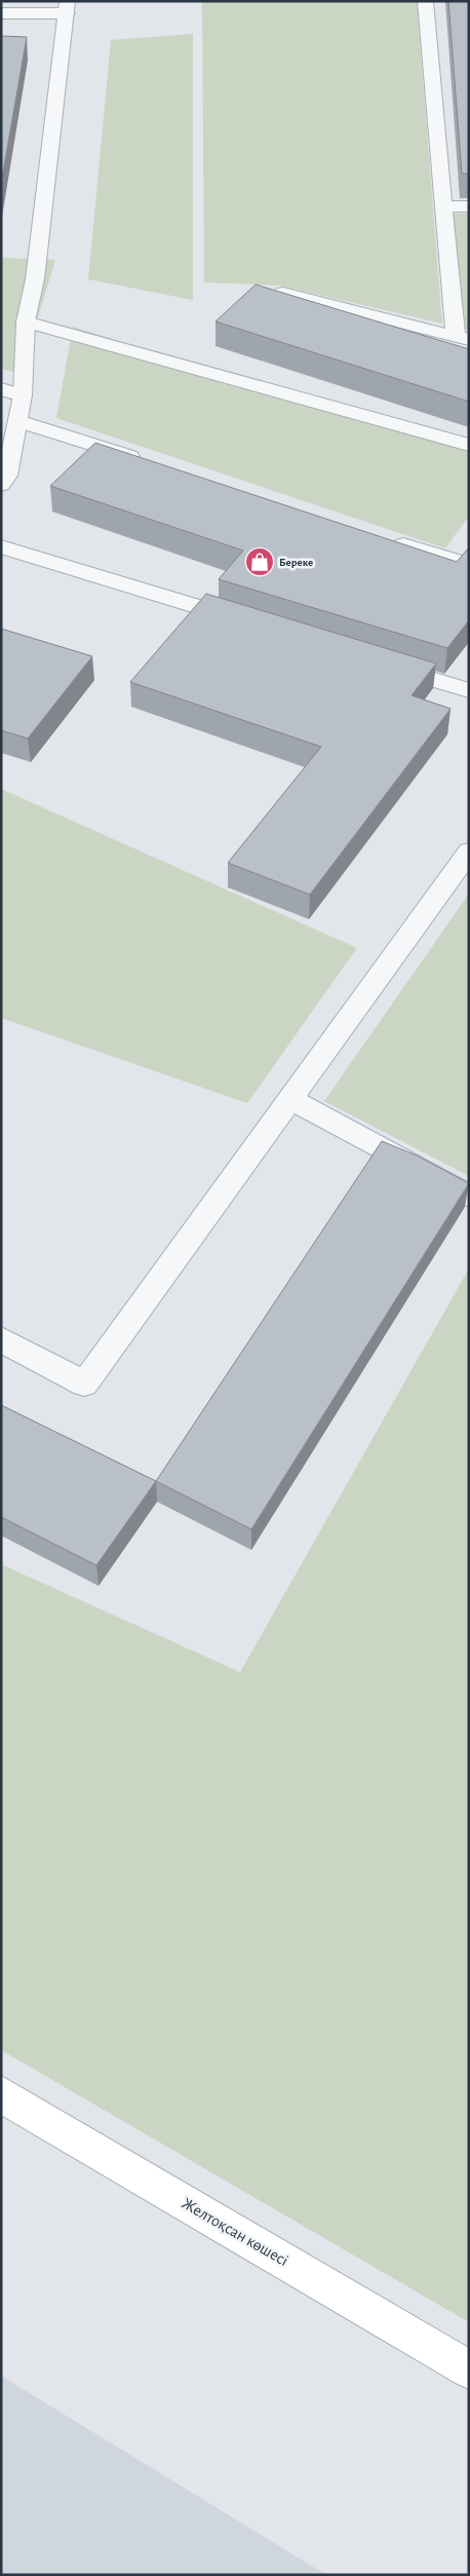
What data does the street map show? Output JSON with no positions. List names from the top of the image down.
{
  "streets": {
    "main road": ["Желтоқсан көшесі"]
  },
  "places": {
    "shop": ["Береке"]
  }
}
